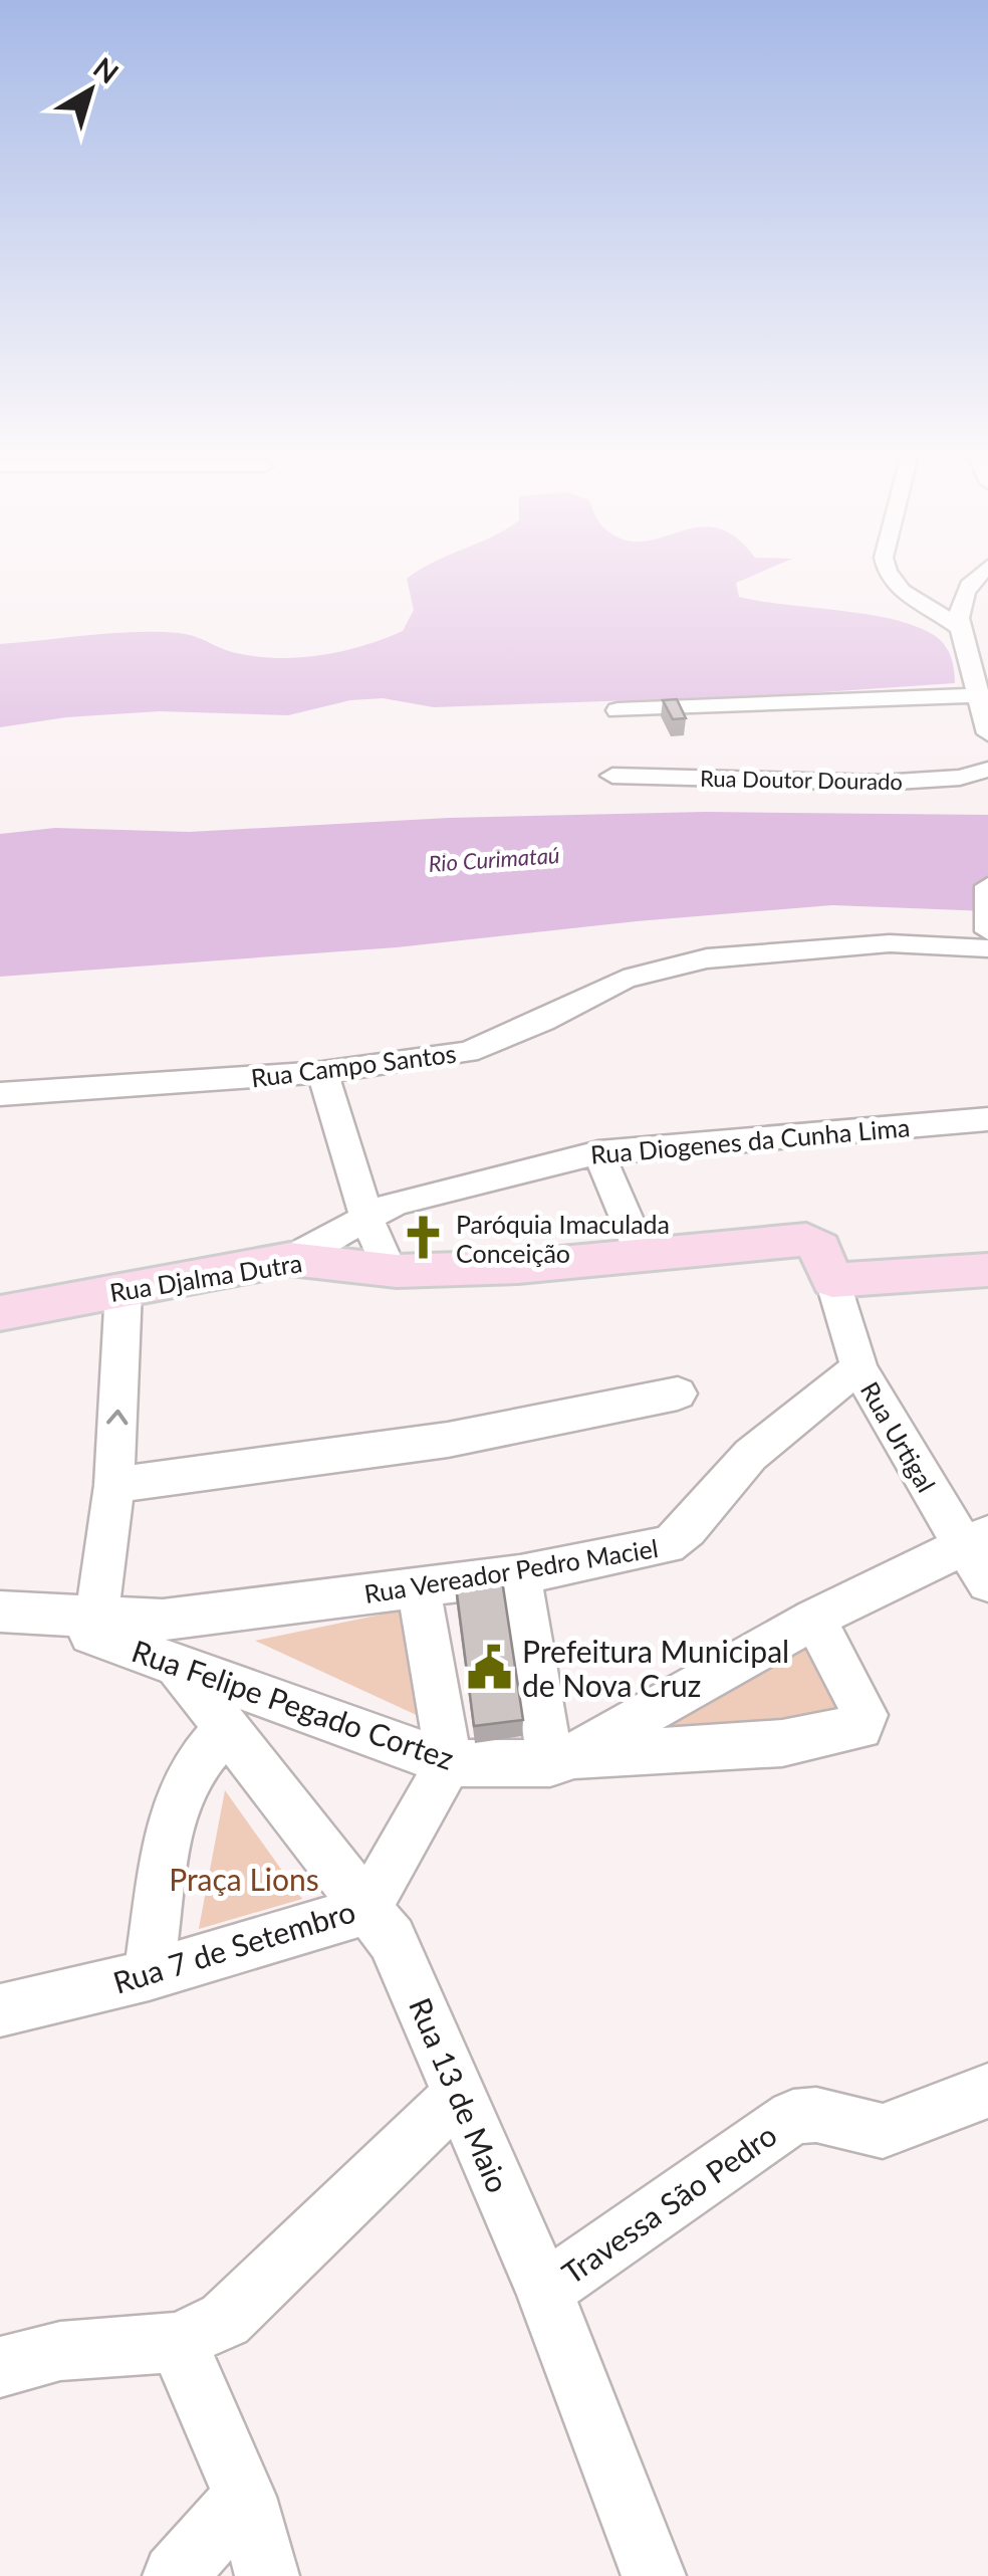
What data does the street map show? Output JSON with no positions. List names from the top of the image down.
{
  "streets": {
    "main road": ["Rua Djalma Dutra"],
    "street": [
      "Rua Doutor Dourado",
      "Rua Campo Santos",
      "Rua Diogenes da Cunha Lima",
      "Rua Urtigal",
      "Rua Vereador Pedro Maciel",
      "Rua Felipe Pegado Cortez",
      "Rua 7 de Setembro",
      "Rua 13 de Maio",
      "Travessa São Pedro"
    ]
  },
  "crossings": [
    ["Rua Diogenes da Cunha Lima", "Rua Djalma Dutra"],
    ["Rua Djalma Dutra", "Rua Urtigal"],
    ["Rua Urtigal", "Rua Vereador Pedro Maciel"],
    ["Rua Urtigal", "Rua Felipe Pegado Cortez"],
    ["Rua Vereador Pedro Maciel", "Rua Felipe Pegado Cortez"],
    ["Rua Felipe Pegado Cortez", "Rua 7 de Setembro"],
    ["Rua Felipe Pegado Cortez", "Rua 13 de Maio"],
    ["Rua 7 de Setembro", "Rua 13 de Maio"],
    ["Rua 13 de Maio", "Travessa São Pedro"]
  ],
  "water": ["Rio Curimataú"],
  "parks": ["Praça Lions"],
  "places": {
    "church": ["Paróquia Imaculada Conceição"],
    "public building": ["Prefeitura Municipal de Nova Cruz"]
  },
  "north": "top right"
}
